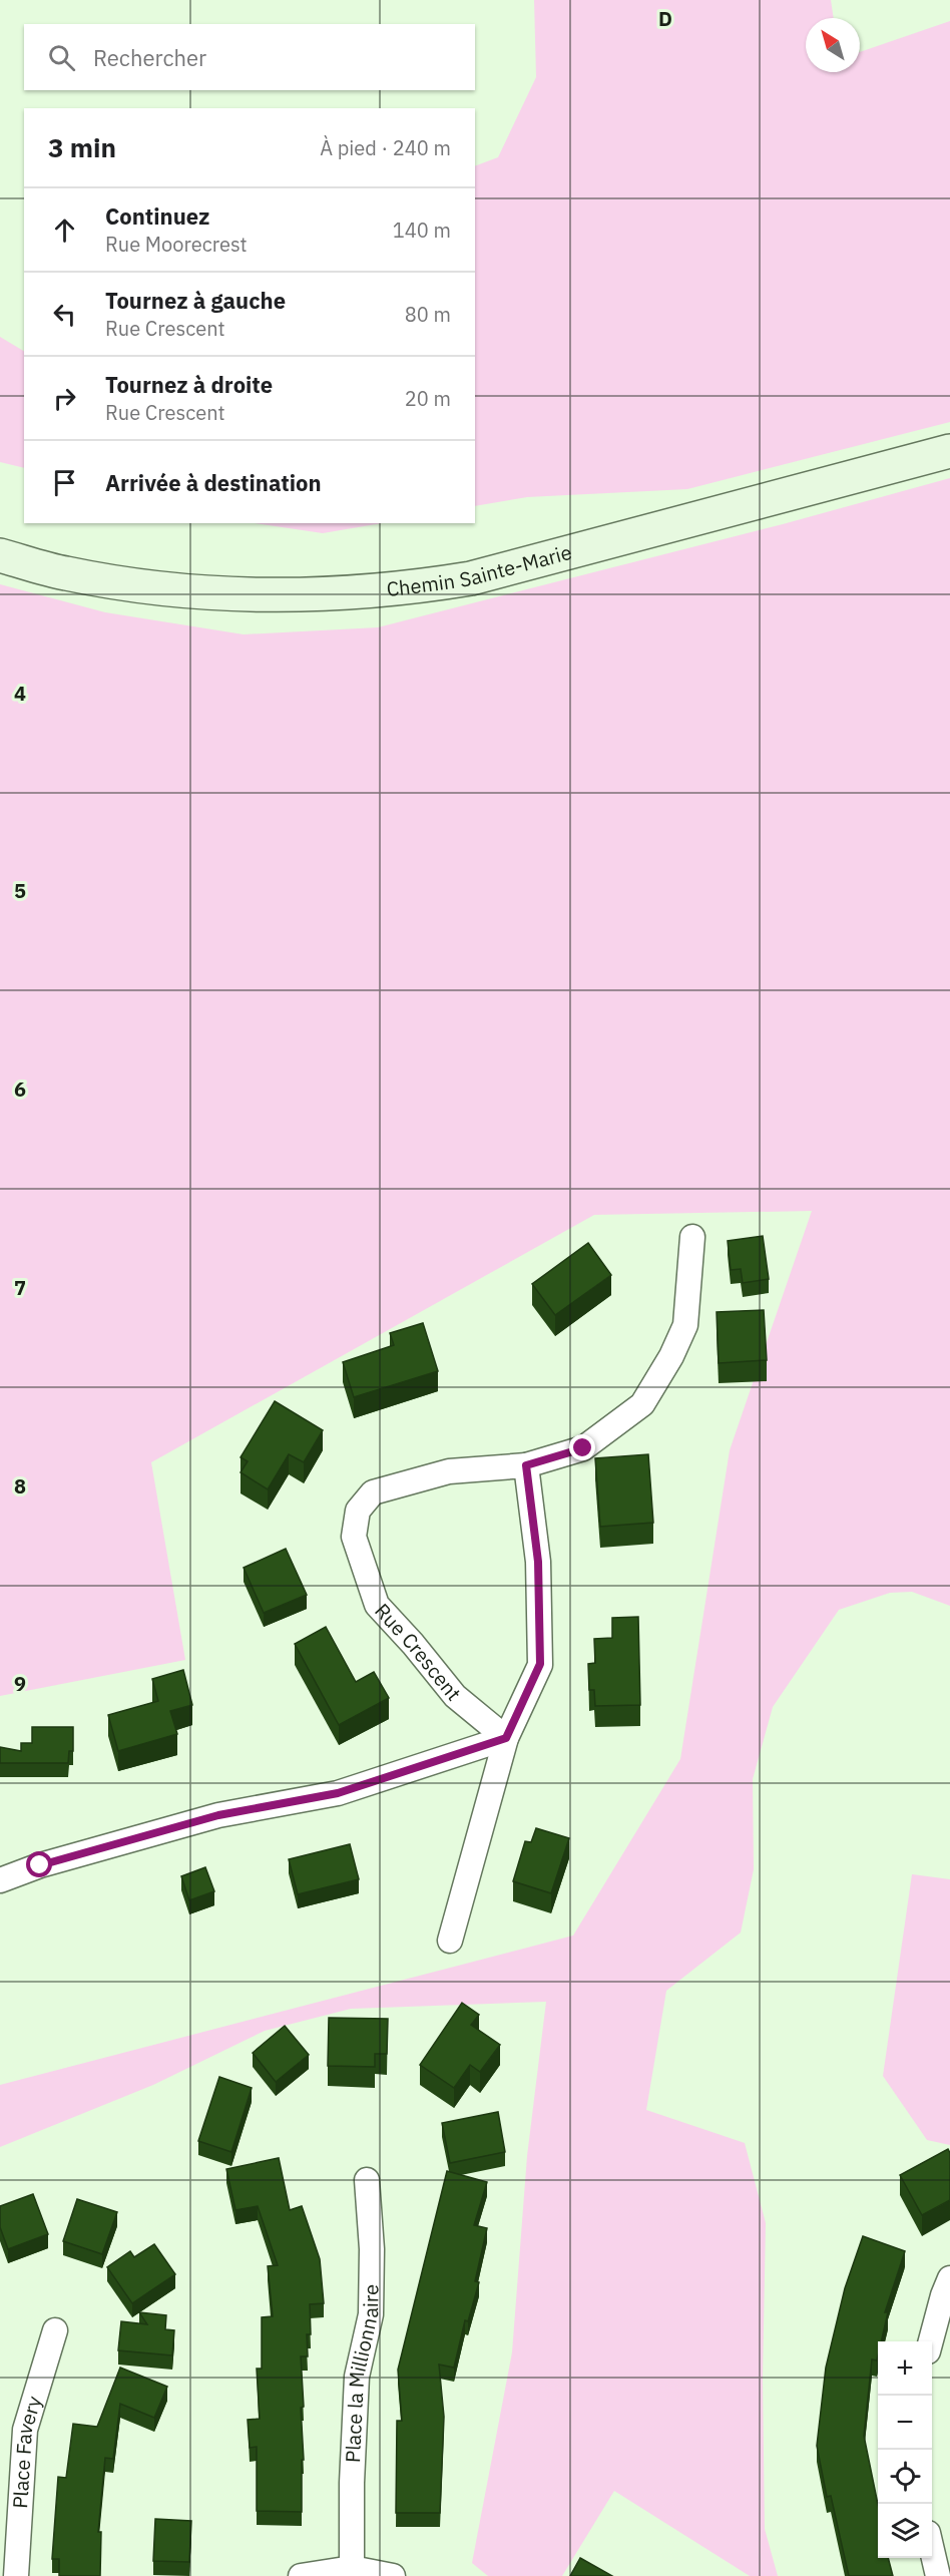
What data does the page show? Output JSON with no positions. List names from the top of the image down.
{
  "streets": {
    "street": [
      "Chemin Sainte-Marie",
      "Rue Crescent",
      "Place la Millionnaire",
      "Place Favery"
    ]
  },
  "north": "top left",
  "page": {
    "search": "Rechercher",
    "heading": ["3 min", "À pied · 240 m"],
    "list": [
      ["Continuez", "Rue Moorecrest", "140 m"],
      ["Tournez à gauche", "Rue Crescent", "80 m"],
      ["Tournez à droite", "Rue Crescent", "20 m"],
      "Arrivée à destination"
    ],
    "map_buttons": ["+", "−"]
  },
  "grid": {
    "columns": ["D"],
    "rows": [
      "4",
      "5",
      "6",
      "7",
      "8",
      "9"
    ]
  }
}
